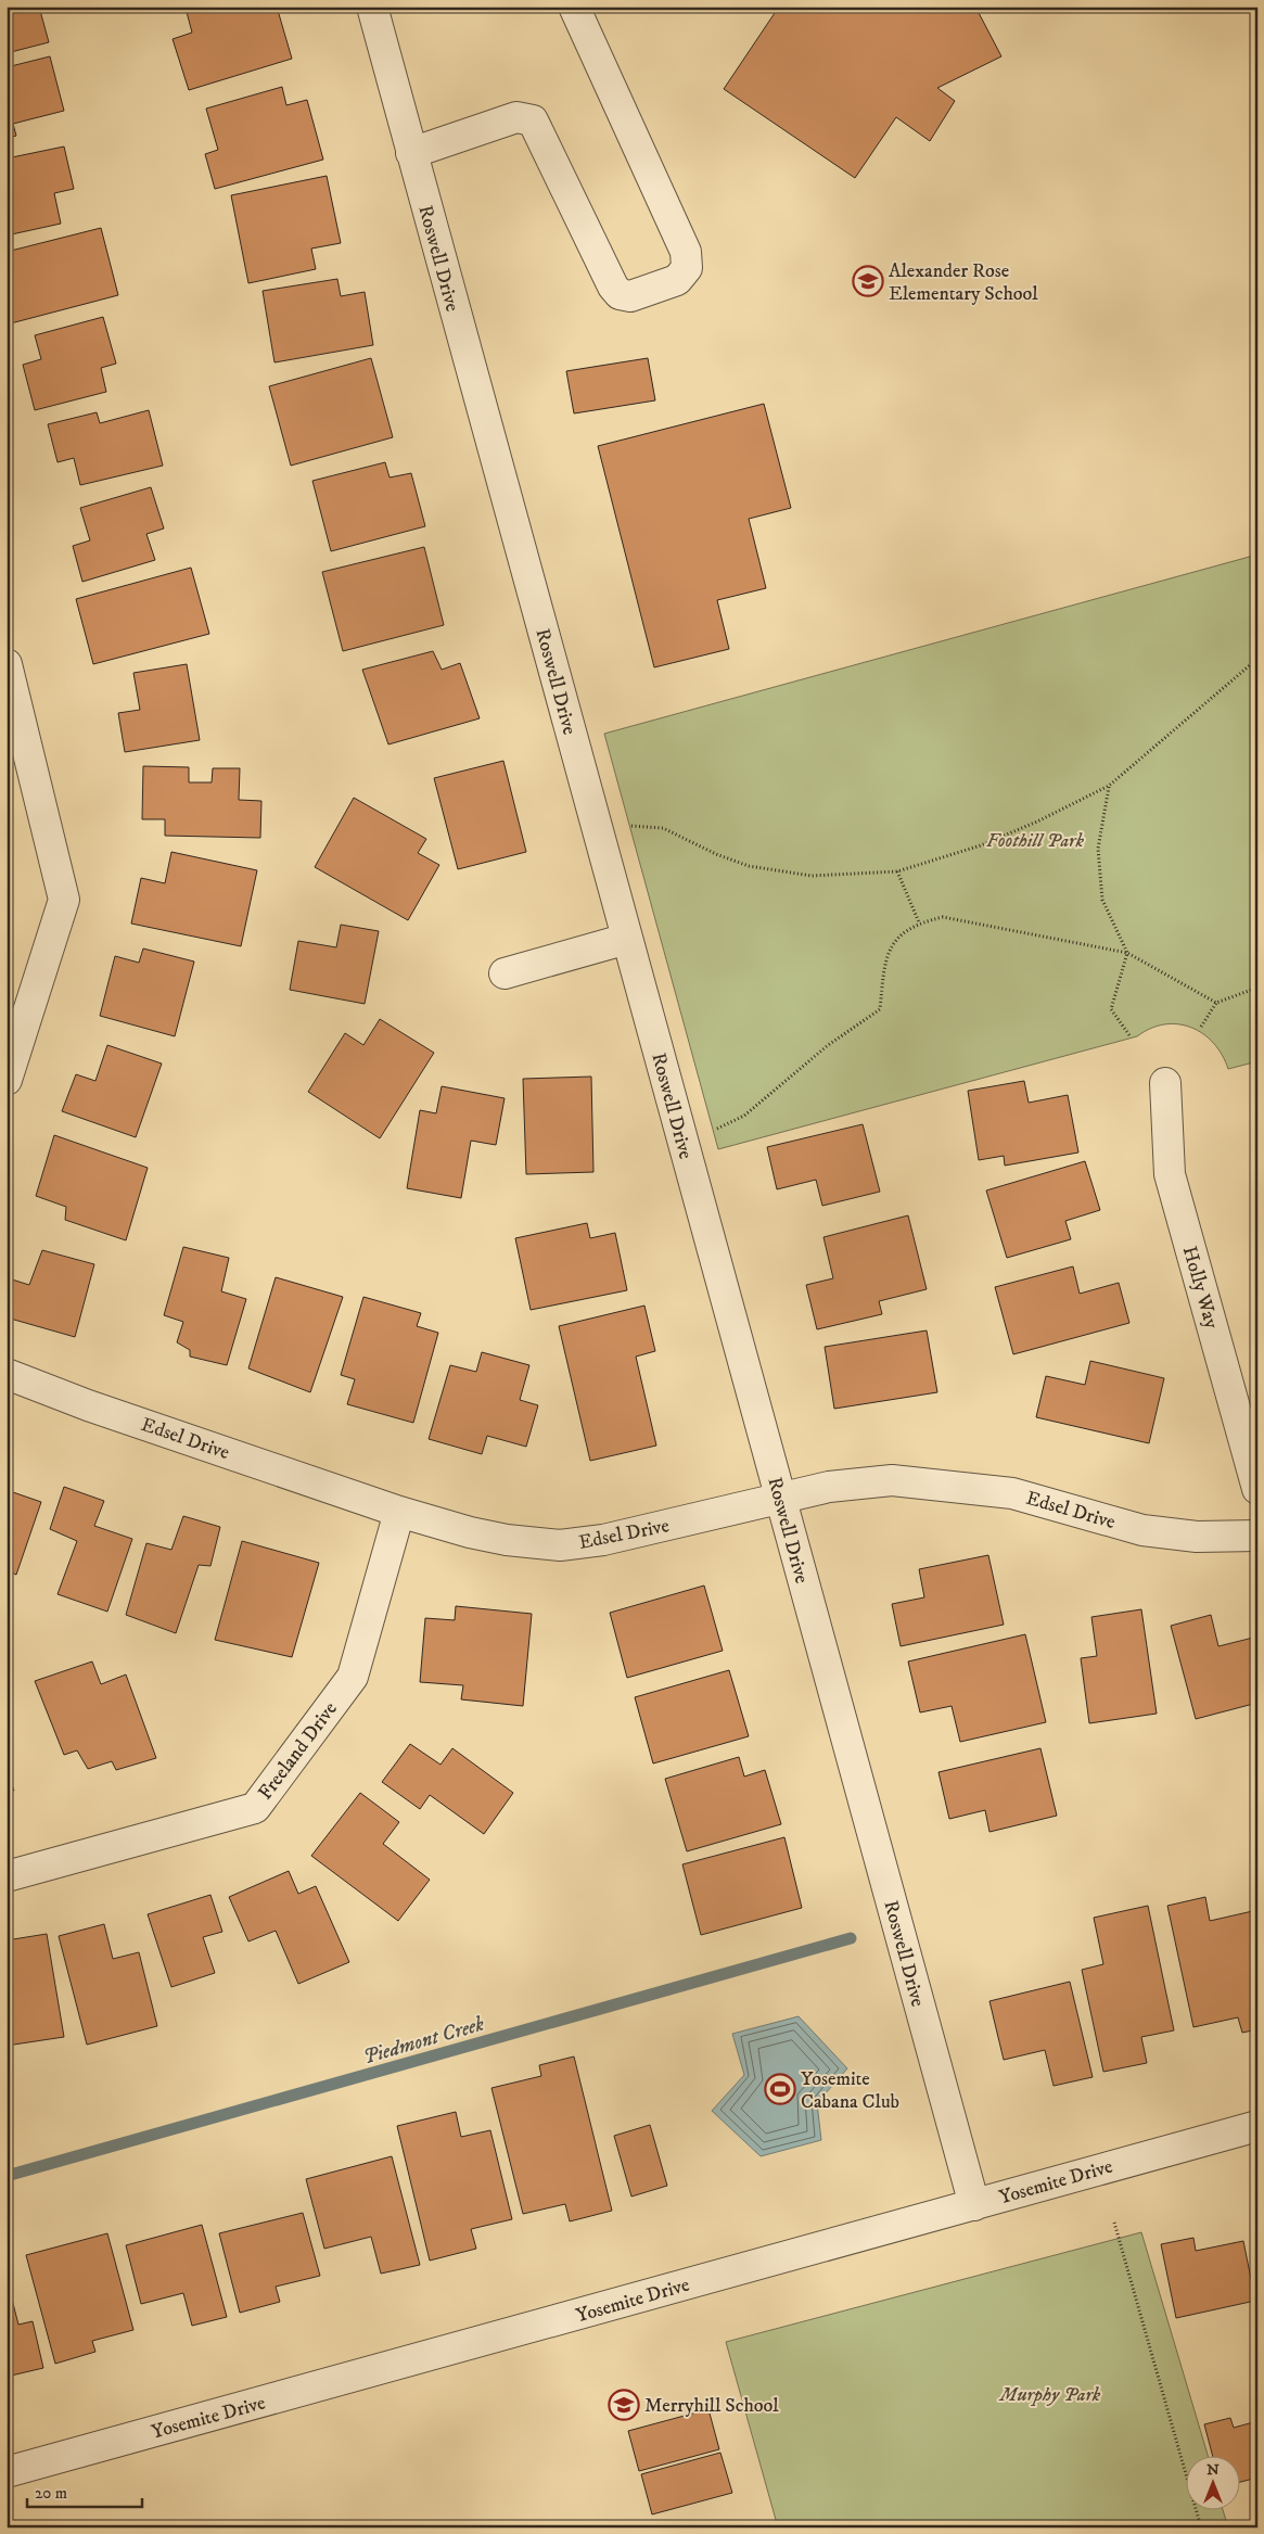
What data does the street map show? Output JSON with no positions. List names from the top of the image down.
{
  "streets": {
    "street": [
      "Roswell Drive",
      "Holly Way",
      "Edsel Drive",
      "Freeland Drive",
      "Yosemite Drive"
    ]
  },
  "crossings": [
    ["Roswell Drive", "Edsel Drive"],
    ["Roswell Drive", "Yosemite Drive"],
    ["Edsel Drive", "Freeland Drive"]
  ],
  "water": ["Piedmont Creek"],
  "parks": ["Foothill Park", "Murphy Park"],
  "places": {
    "school or university": ["Alexander Rose Elementary School", "Merryhill School"],
    "sports": ["Yosemite Cabana Club"]
  },
  "scale_bar": "20 m",
  "north": "top"
}
